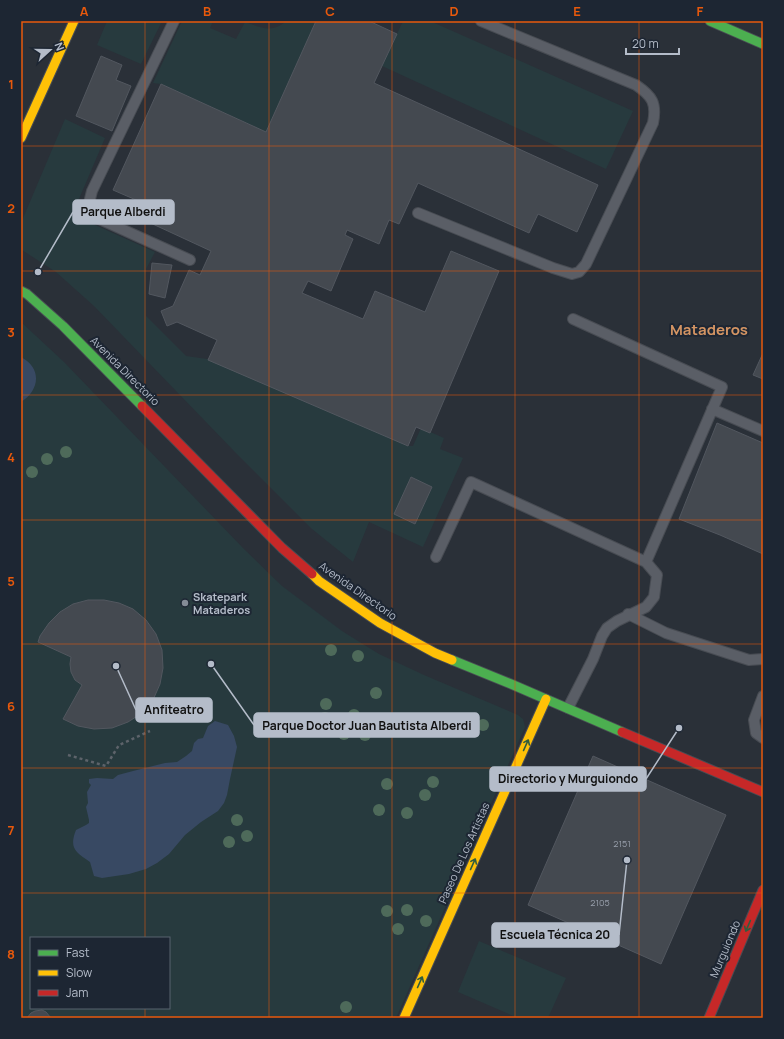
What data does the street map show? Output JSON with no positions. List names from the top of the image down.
{
  "streets": {
    "main road": ["Avenida Directorio", "Paseo De Los Artistas", "Murguiondo"]
  },
  "crossings": [
    ["Avenida Directorio", "Paseo De Los Artistas"]
  ],
  "one_way": ["Paseo De Los Artistas", "Murguiondo"],
  "districts": ["Mataderos"],
  "places": [
    "Parque Alberdi",
    "Skatepark Mataderos",
    "Parque Doctor Juan Bautista Alberdi",
    "Anfiteatro",
    "Directorio y Murguiondo",
    "Escuela Técnica 20"
  ],
  "house_numbers": ["2151", "2105"],
  "legend": ["Fast", "Slow", "Jam"],
  "scale_bar": "20 m",
  "north": "right",
  "grid": {
    "columns": [
      "A",
      "B",
      "C",
      "D",
      "E",
      "F"
    ],
    "rows": [
      "1",
      "2",
      "3",
      "4",
      "5",
      "6",
      "7",
      "8"
    ]
  }
}
